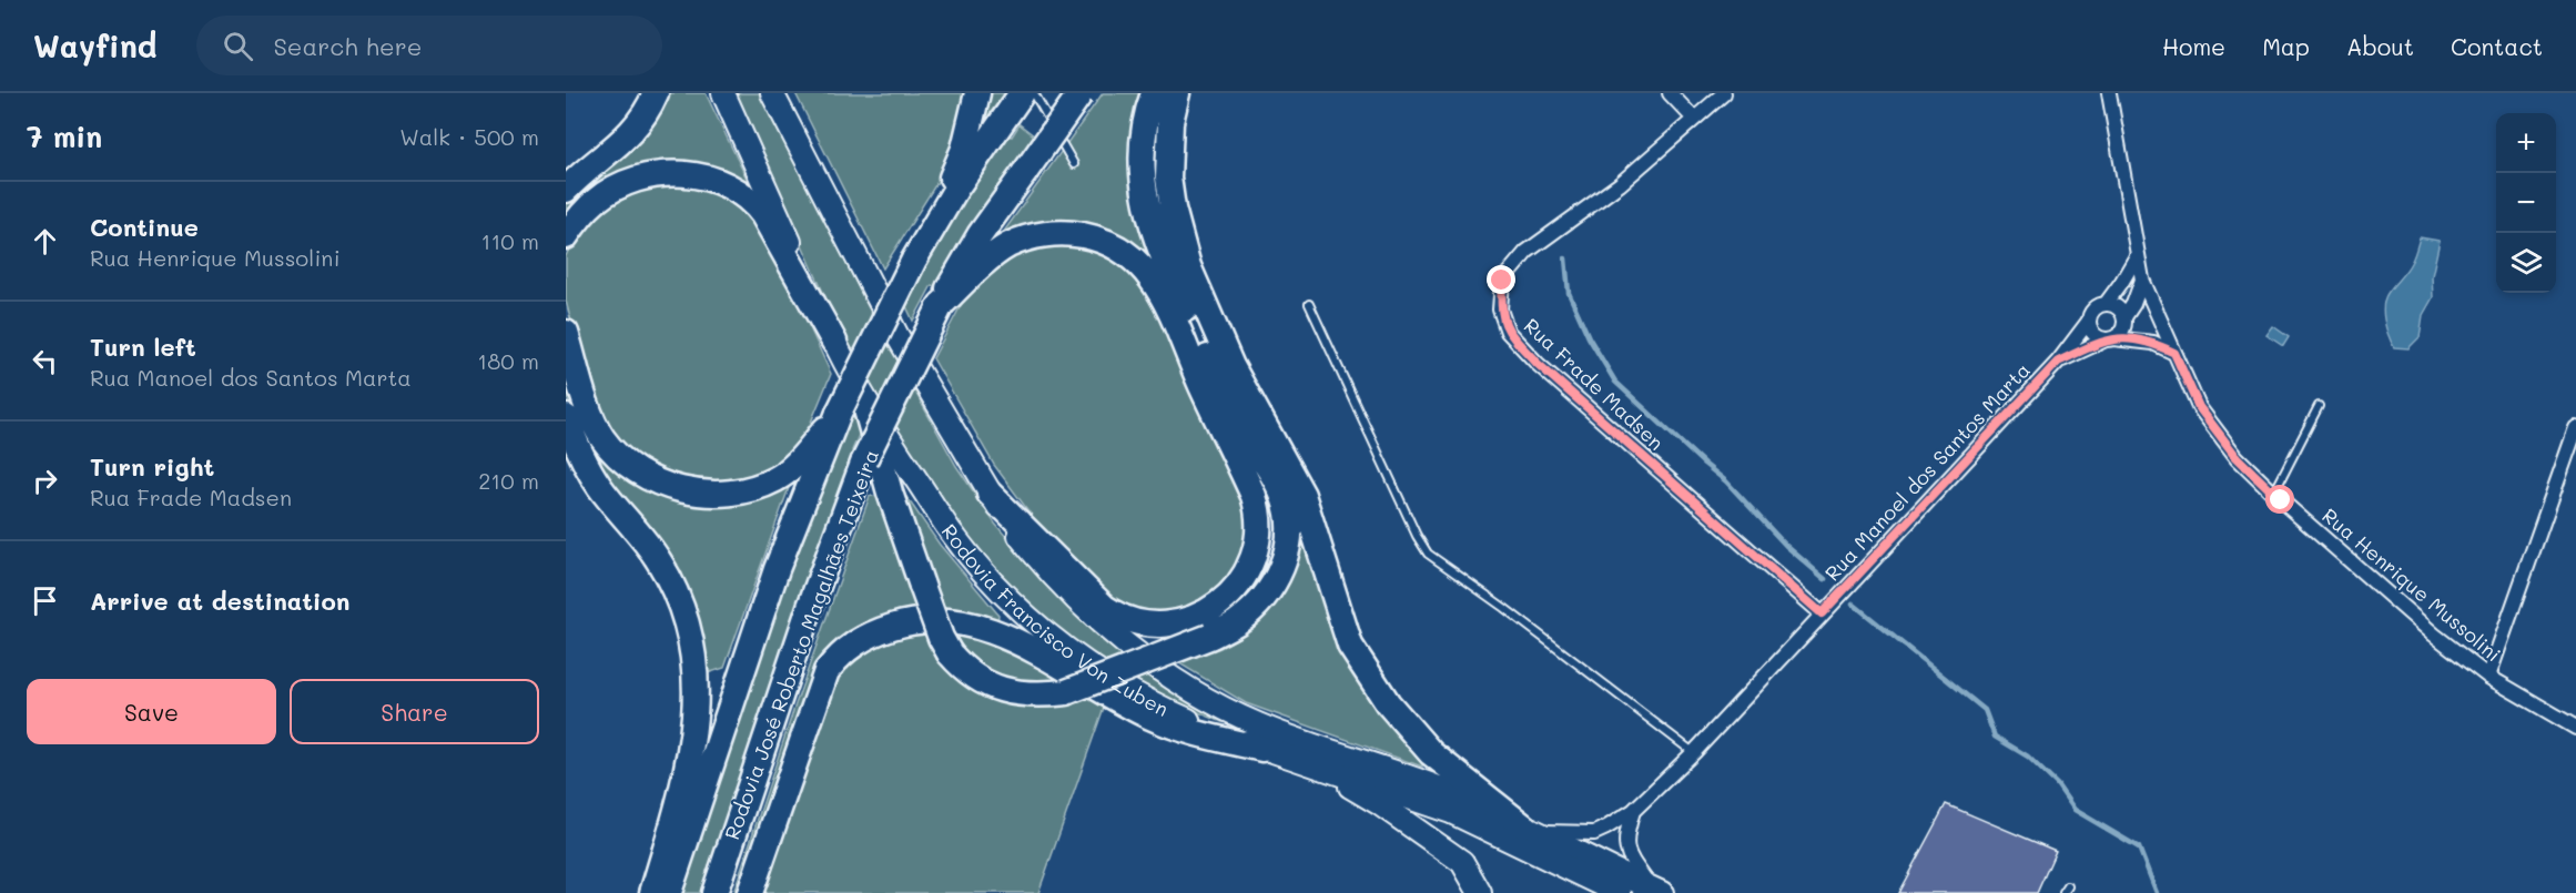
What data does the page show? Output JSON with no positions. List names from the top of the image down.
{
  "streets": {
    "highway": ["Rodovia José Roberto Magalhães Teixeira"],
    "main road": ["Rodovia Francisco Von Zuben"],
    "street": ["Rua Frade Madsen", "Rua Manoel dos Santos Marta", "Rua Henrique Mussolini"]
  },
  "crossings": [
    ["Rua Frade Madsen", "Rua Manoel dos Santos Marta"],
    ["Rua Manoel dos Santos Marta", "Rodovia Francisco Von Zuben"]
  ],
  "page": {
    "header": "Wayfind",
    "search": "Search here",
    "nav": [
      "Home",
      "Map",
      "About",
      "Contact"
    ],
    "heading": ["7 min", "Walk · 500 m"],
    "map_buttons": ["+", "−"],
    "list": [
      ["Continue", "Rua Henrique Mussolini", "110 m"],
      ["Turn left", "Rua Manoel dos Santos Marta", "180 m"],
      ["Turn right", "Rua Frade Madsen", "210 m"],
      "Arrive at destination"
    ],
    "buttons": ["Save", "Share"]
  }
}
